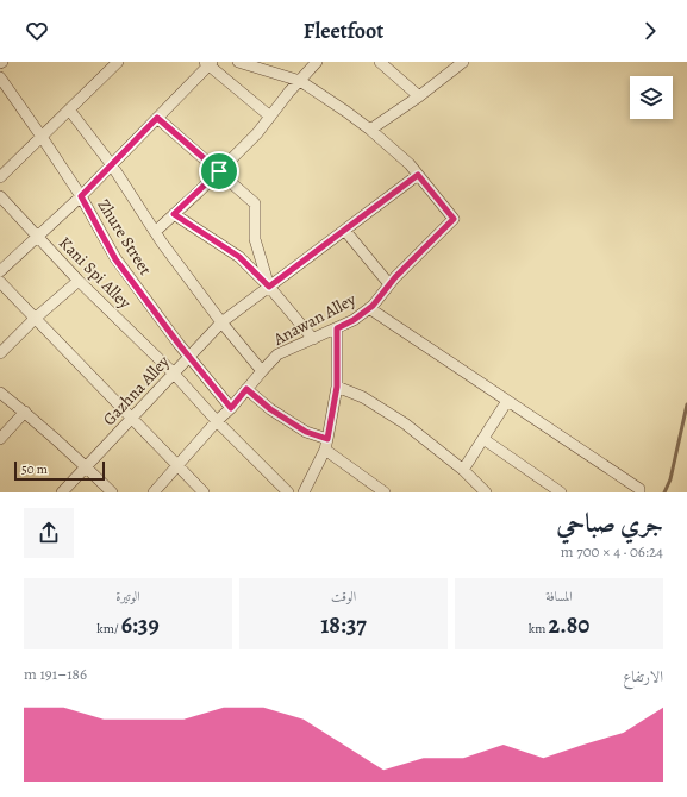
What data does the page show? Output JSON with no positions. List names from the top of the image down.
{
  "streets": {
    "street": [
      "Zhure Street",
      "Kani Spi Alley",
      "Anawan Alley",
      "Gazhna Alley"
    ]
  },
  "crossings": [
    ["Zhure Street", "Anawan Alley"],
    ["Zhure Street", "Gazhna Alley"],
    ["Kani Spi Alley", "Anawan Alley"],
    ["Kani Spi Alley", "Gazhna Alley"],
    ["Anawan Alley", "Gazhna Alley"]
  ],
  "scale_bar": "50 m",
  "page": {
    "header": "Fleetfoot",
    "scale": "50 m",
    "heading": ["جري صباحي", "06:24 · 4 × 700 m"],
    "stats": [
      ["المسافة", "2.80 km"],
      ["الوقت", "18:37"],
      ["الوتيرة", "6:39 /km"]
    ],
    "chart": ["الارتفاع", "186–191 m"]
  }
}
